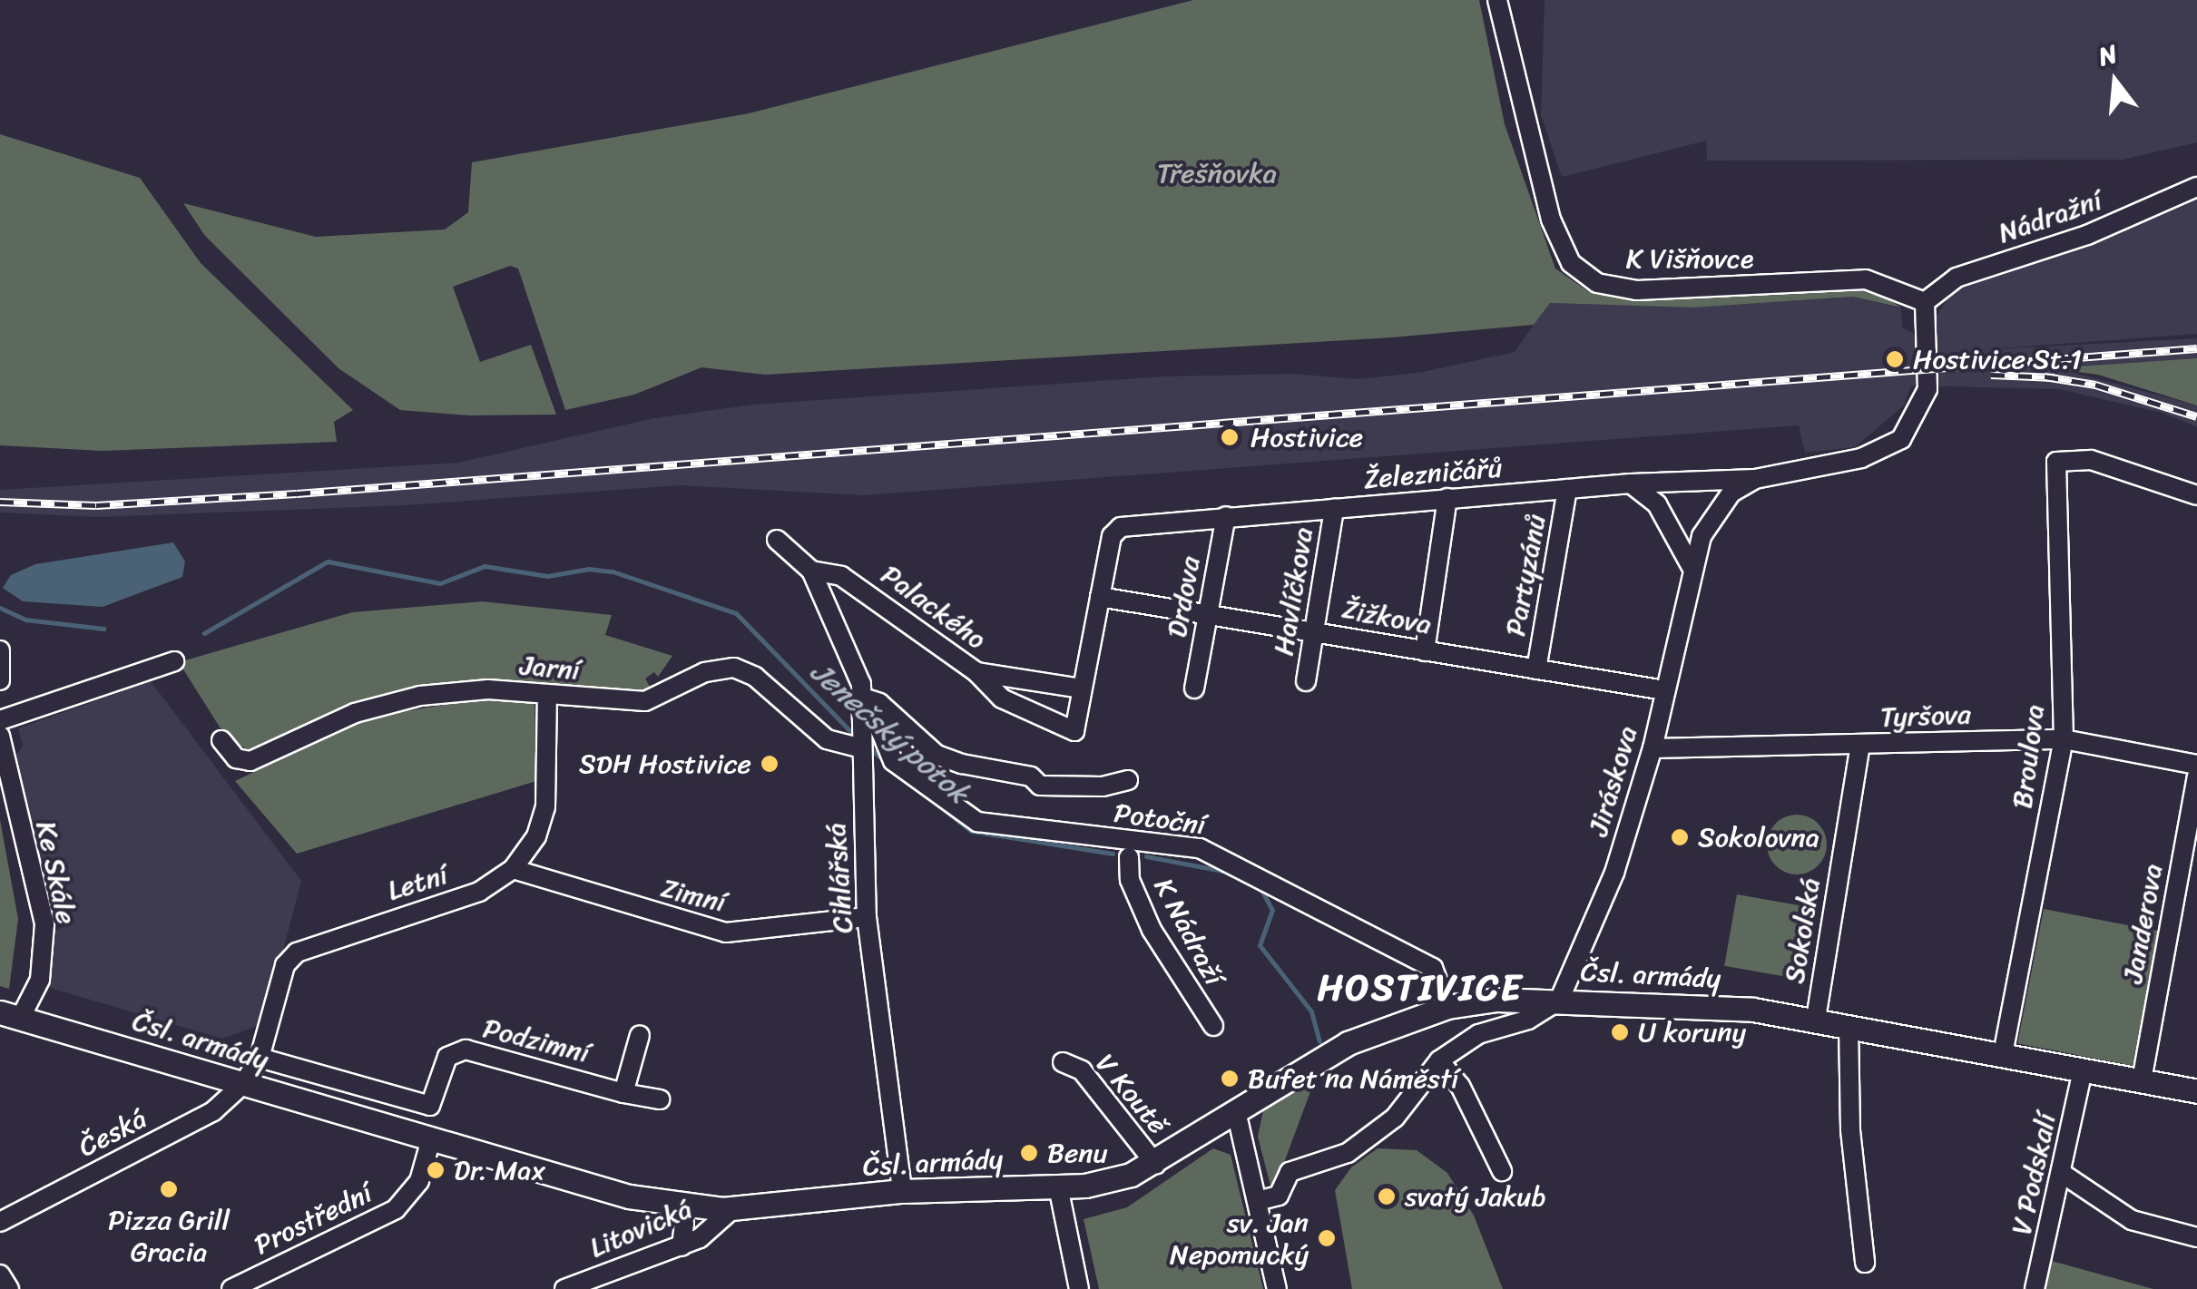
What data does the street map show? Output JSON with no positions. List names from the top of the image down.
{
  "streets": {
    "main road": ["Čsl. armády"],
    "street": [
      "Nádražní",
      "K Višňovce",
      "Železničářů",
      "Partyzánů",
      "Havlíčkova",
      "Drdova",
      "Palackého",
      "Žižkova",
      "Jarní",
      "Tyršova",
      "Broulova",
      "Jiráskova",
      "Potoční",
      "Ke Skále",
      "Cihlářská",
      "Letní",
      "Zimní",
      "Janderova",
      "Sokolská",
      "K Nádraží",
      "Podzimní",
      "V Koutě",
      "Česká",
      "V Podskalí",
      "Prostřední",
      "Litovická"
    ]
  },
  "crossings": [
    ["Nádražní", "K Višňovce"],
    ["Nádražní", "Jiráskova"],
    ["K Višňovce", "Jiráskova"],
    ["Železničářů", "Partyzánů"],
    ["Železničářů", "Havlíčkova"],
    ["Železničářů", "Drdova"],
    ["Železničářů", "Žižkova"],
    ["Železničářů", "Jiráskova"],
    ["Partyzánů", "Žižkova"],
    ["Havlíčkova", "Žižkova"],
    ["Drdova", "Žižkova"],
    ["Palackého", "Cihlářská"],
    ["Žižkova", "Jiráskova"],
    ["Jarní", "Cihlářská"],
    ["Jarní", "Letní"],
    ["Tyršova", "Broulova"],
    ["Tyršova", "Jiráskova"],
    ["Tyršova", "Sokolská"],
    ["Broulova", "Čsl. armády"],
    ["Jiráskova", "Čsl. armády"],
    ["Potoční", "Cihlářská"],
    ["Potoční", "Čsl. armády"],
    ["Ke Skále", "Čsl. armády"],
    ["Cihlářská", "Zimní"],
    ["Cihlářská", "Čsl. armády"],
    ["Letní", "Zimní"],
    ["Letní", "Čsl. armády"],
    ["Letní", "Podzimní"],
    ["Letní", "Česká"],
    ["Janderova", "Čsl. armády"],
    ["Sokolská", "Čsl. armády"],
    ["Čsl. armády", "V Koutě"],
    ["Čsl. armády", "Česká"],
    ["Čsl. armády", "V Podskalí"],
    ["Čsl. armády", "Prostřední"],
    ["Čsl. armády", "Litovická"]
  ],
  "districts": ["HOSTIVICE"],
  "water": ["Jenečský potok"],
  "parks": ["Třešňovka"],
  "places": [
    "Hostivice St.1",
    "Hostivice",
    "SDH Hostivice",
    "Sokolovna",
    "U koruny",
    "Bufet na Náměstí",
    "Benu",
    "Dr. Max",
    "Pizza Grill Gracia",
    "svatý Jakub",
    "sv. Jan Nepomucký"
  ],
  "north": "top"
}
